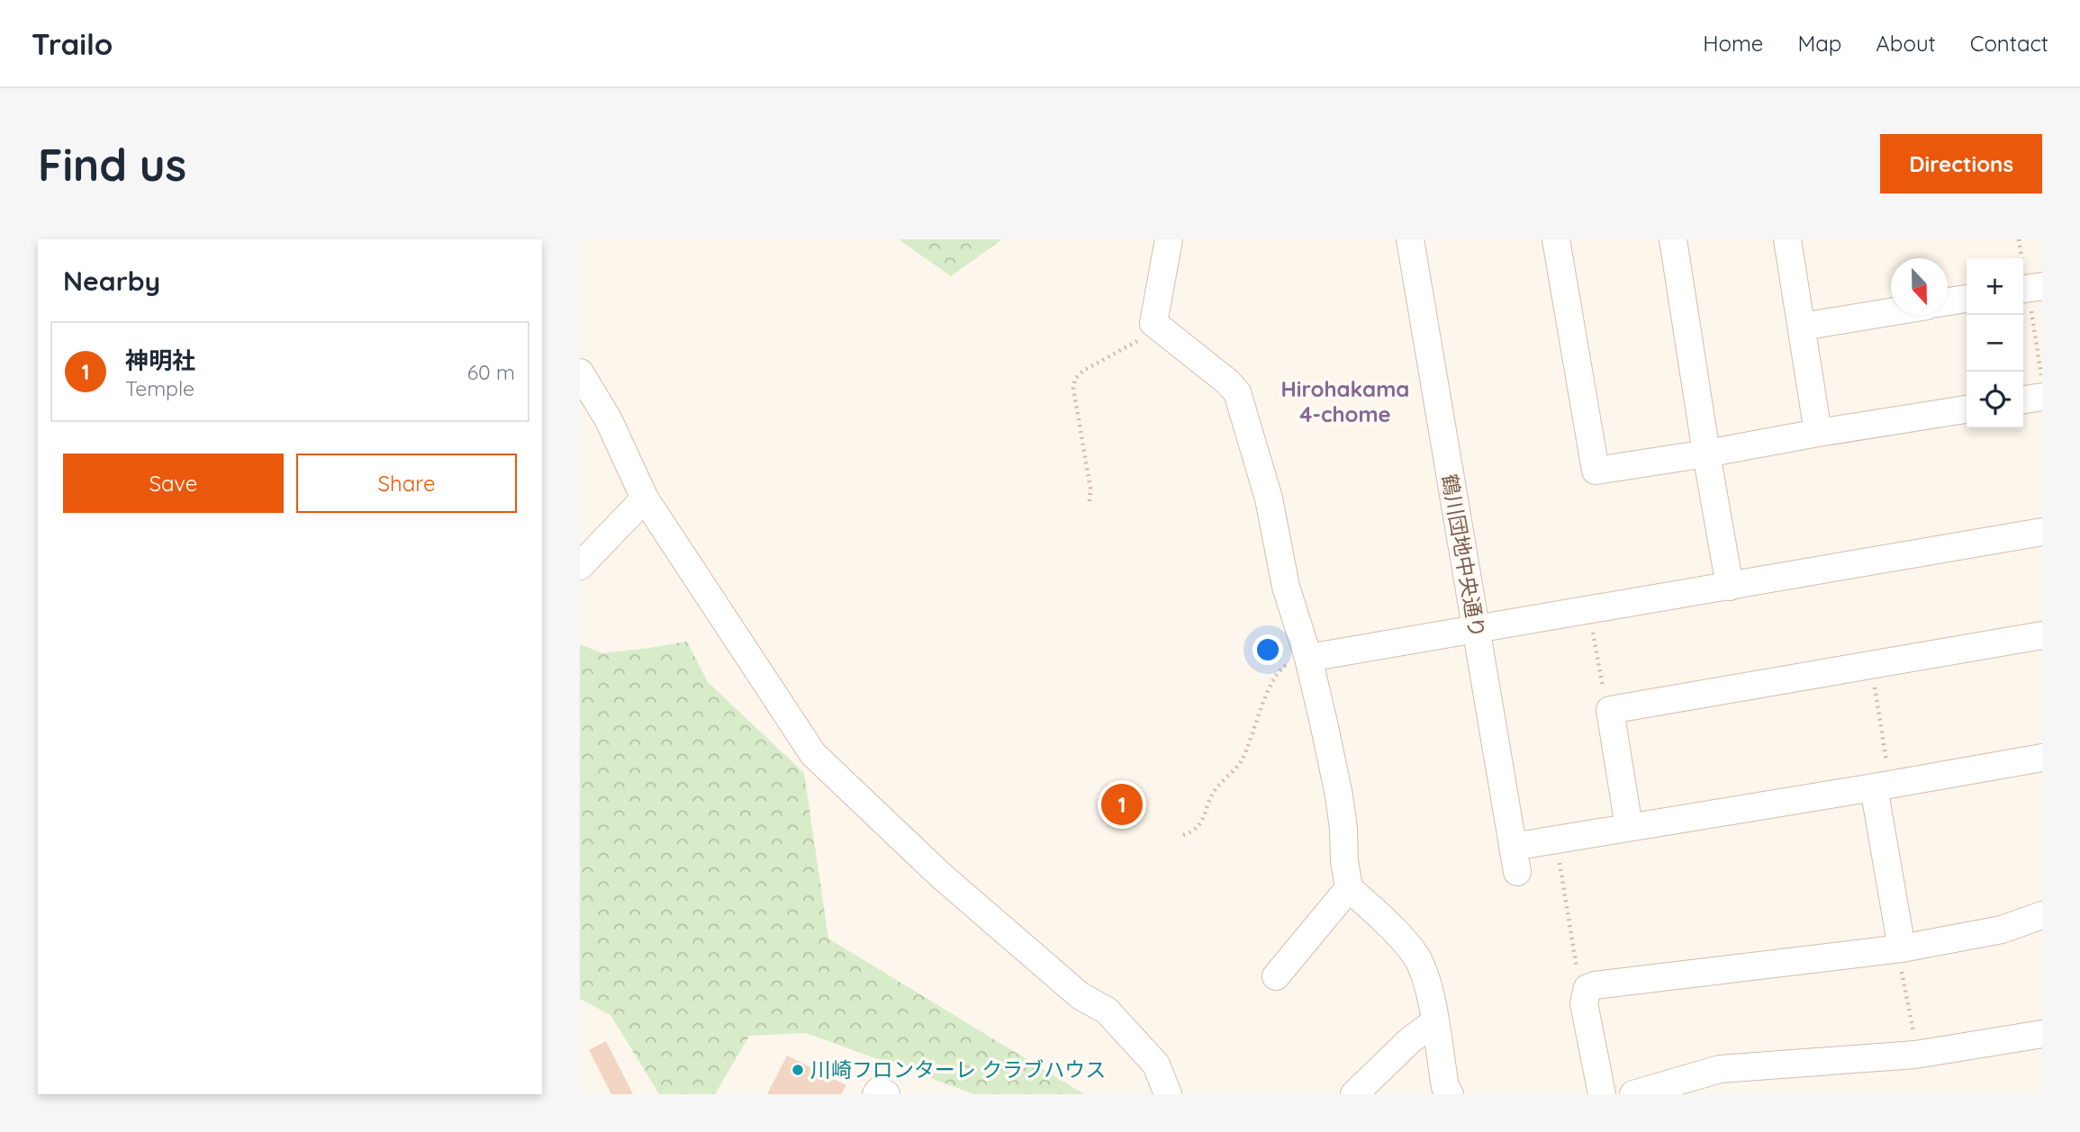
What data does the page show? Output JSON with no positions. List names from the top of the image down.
{
  "streets": {
    "street": ["鶴川団地中央通り"]
  },
  "districts": ["Hirohakama 4-chome"],
  "places": ["川崎フロンターレ クラブハウス"],
  "north": "bottom",
  "page": {
    "header": "Trailo",
    "nav": [
      "Home",
      "Map",
      "About",
      "Contact"
    ],
    "buttons": [
      "Directions",
      ["Save", "Share"]
    ],
    "title": "Find us",
    "heading": "Nearby",
    "map_buttons": ["+", "−"],
    "list": [
      {
        "mark": "1",
        "name": "神明社",
        "note": "Temple",
        "value": "60 m"
      }
    ],
    "pins": "1"
  }
}
